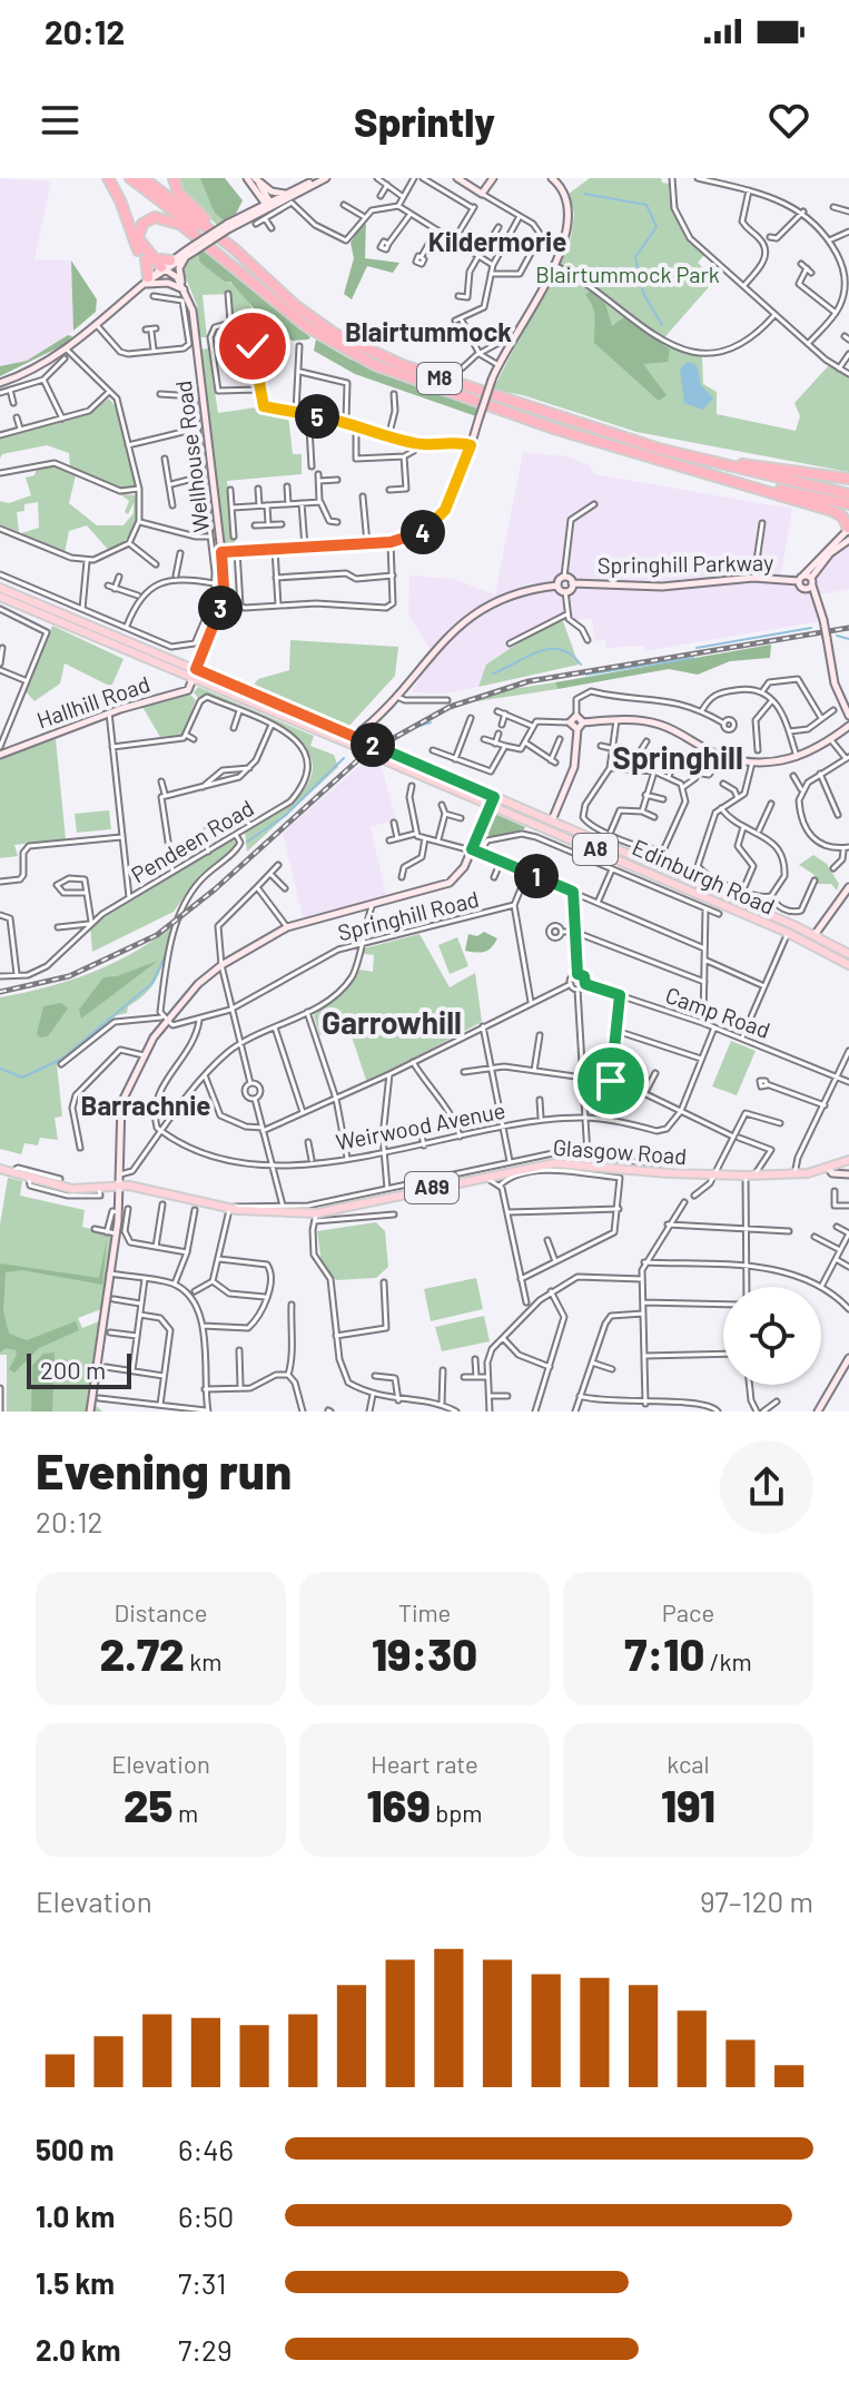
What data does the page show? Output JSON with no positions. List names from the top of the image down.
{
  "streets": {
    "highway": ["M8"],
    "main road": [
      "A8",
      "Edinburgh Road",
      "Glasgow Road",
      "A89"
    ],
    "street": [
      "Wellhouse Road",
      "Springhill Parkway",
      "Hallhill Road",
      "Pendeen Road",
      "Springhill Road",
      "Camp Road",
      "Weirwood Avenue"
    ]
  },
  "crossings": [
    ["M8", "Springhill Parkway"],
    ["Wellhouse Road", "Edinburgh Road"],
    ["Hallhill Road", "Edinburgh Road"],
    ["Glasgow Road", "A89"]
  ],
  "districts": [
    "Kildermorie",
    "Blairtummock",
    "Springhill",
    "Garrowhill",
    "Barrachnie"
  ],
  "parks": ["Blairtummock Park"],
  "scale_bar": "200 m",
  "page": {
    "status": "20:12",
    "header": "Sprintly",
    "pins": [
      "5",
      "4",
      "3",
      "2",
      "1"
    ],
    "scale": "200 m",
    "heading": ["Evening run", "20:12"],
    "stats": [
      ["Distance", "2.72 km"],
      ["Time", "19:30"],
      ["Pace", "7:10 /km"],
      ["Elevation", "25 m"],
      ["Heart rate", "169 bpm"],
      ["kcal", "191"]
    ],
    "chart": ["Elevation", "97–120 m"],
    "list": [
      {
        "name": "500 m",
        "note": "6:46"
      },
      {
        "name": "1.0 km",
        "note": "6:50"
      },
      {
        "name": "1.5 km",
        "note": "7:31"
      },
      {
        "name": "2.0 km",
        "note": "7:29"
      }
    ]
  }
}
